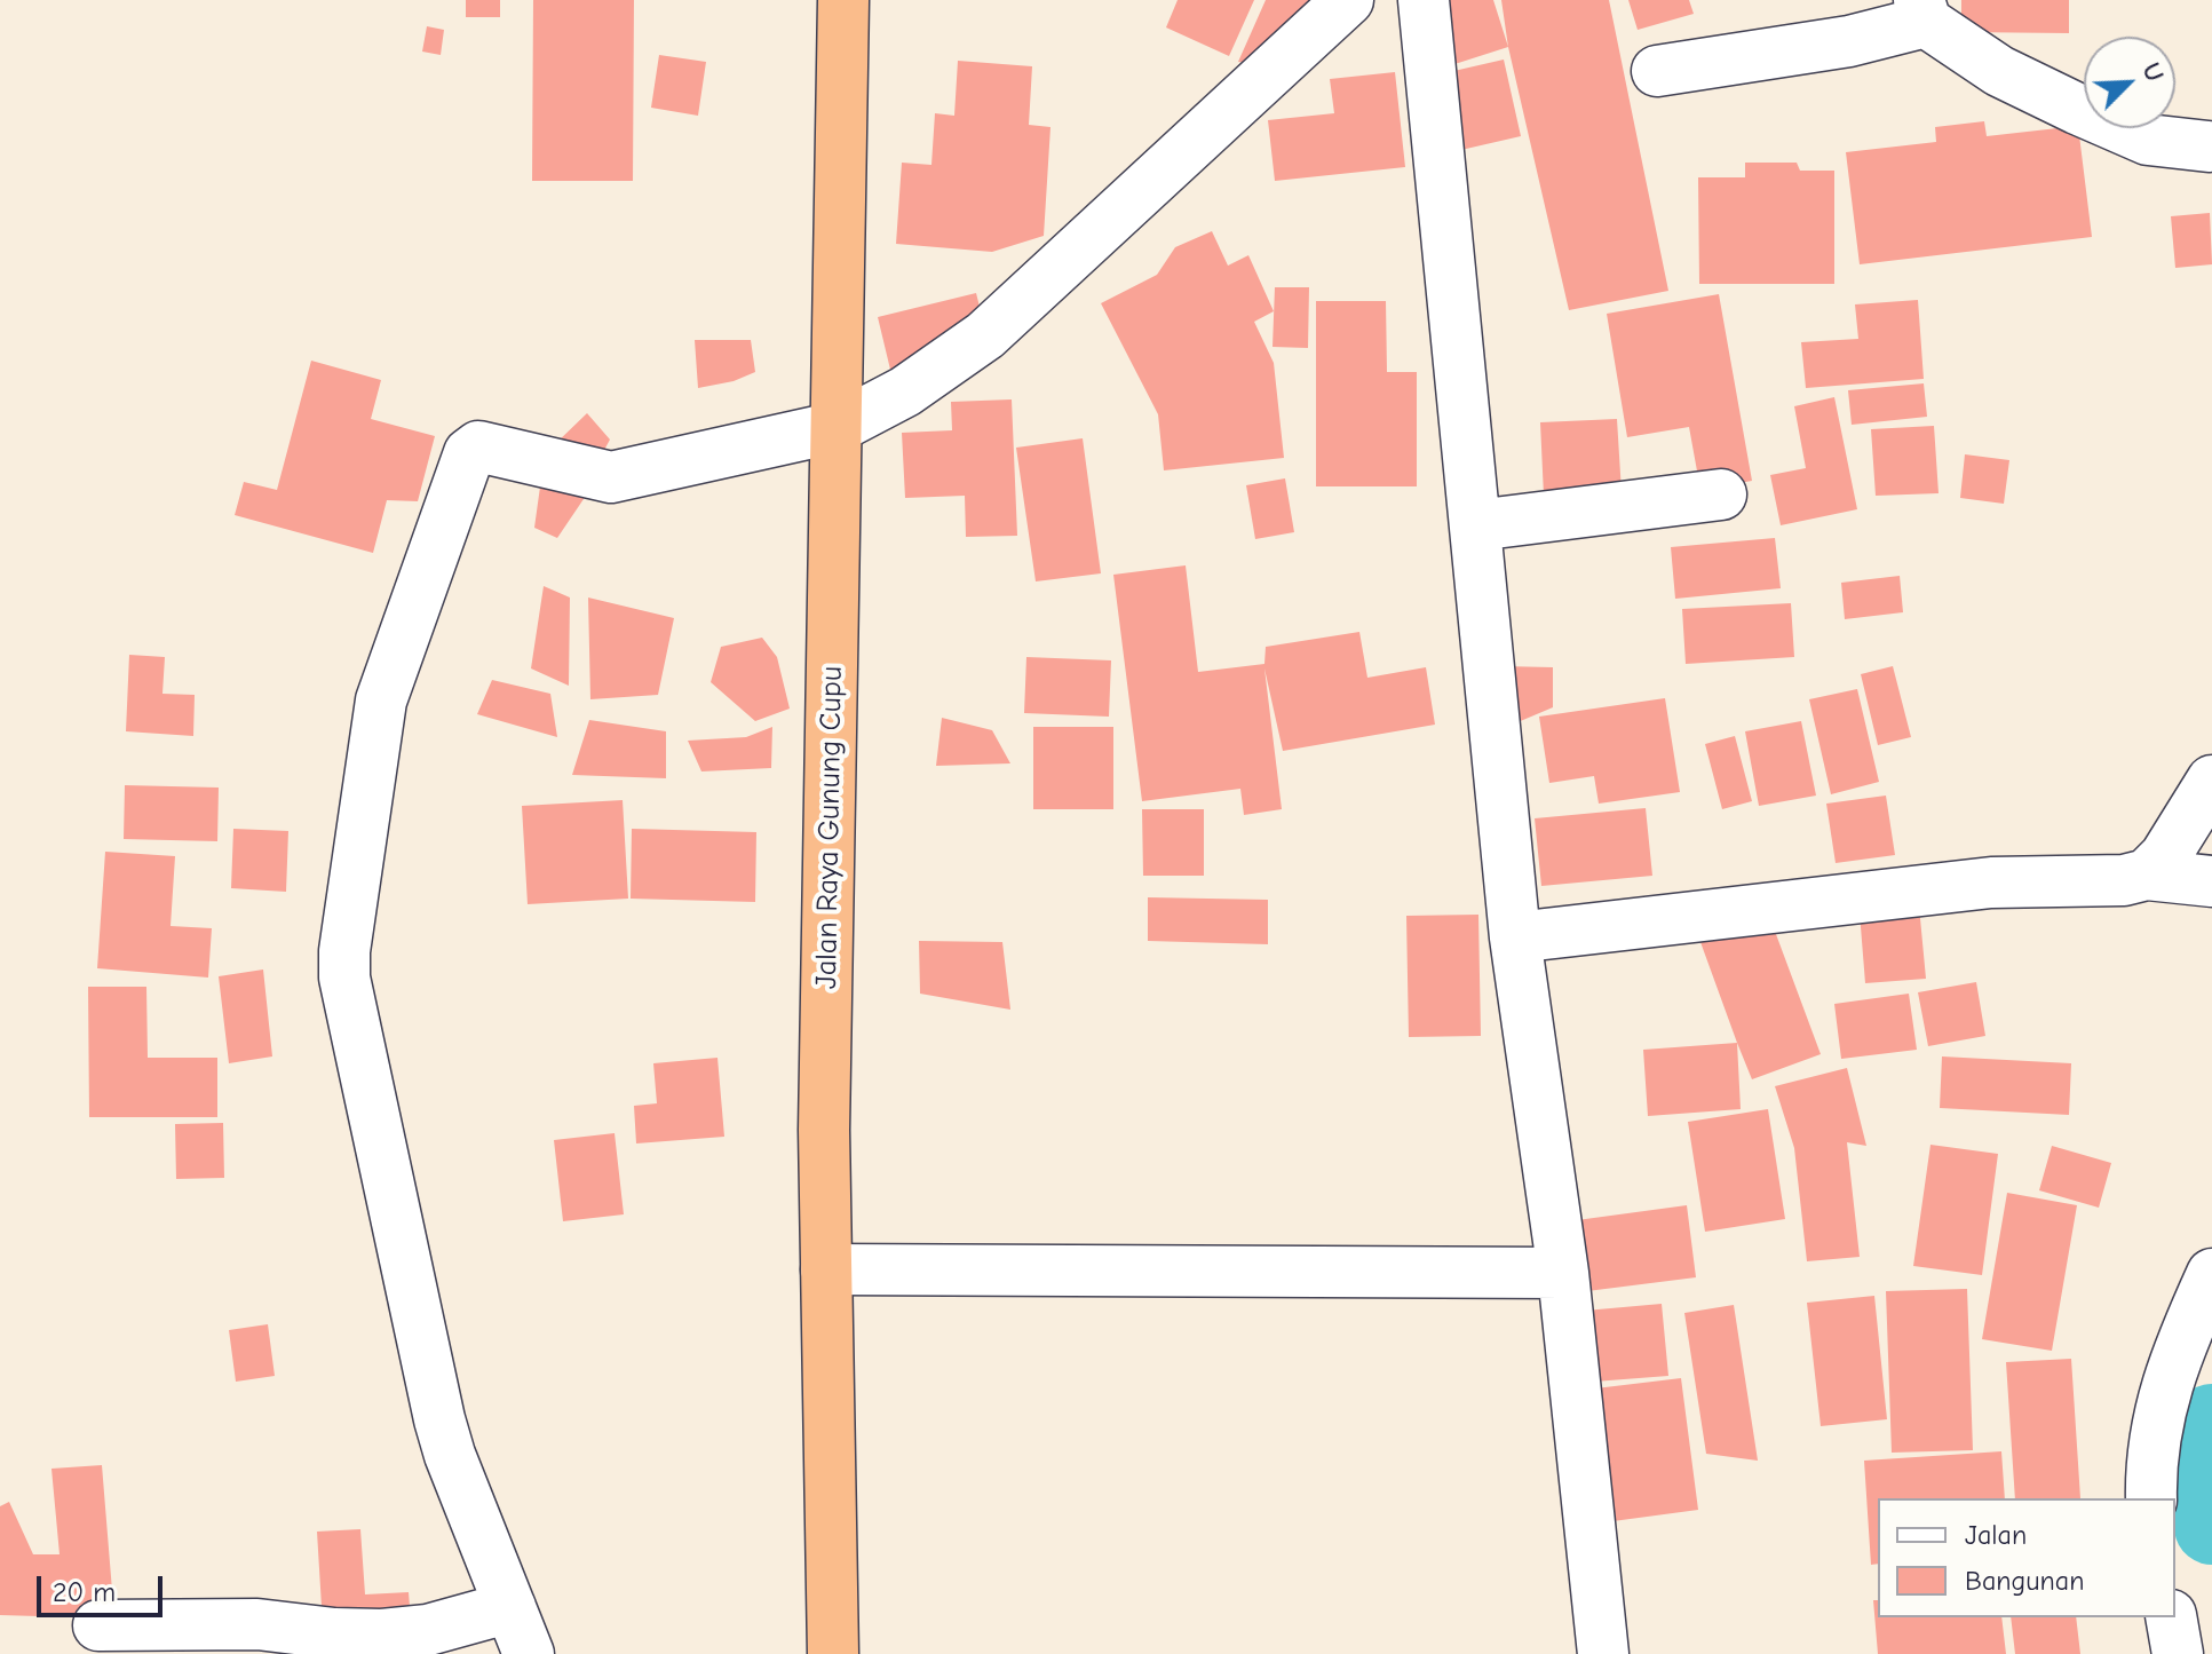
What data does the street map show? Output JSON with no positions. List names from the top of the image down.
{
  "streets": {
    "highway": ["Jalan Raya Gunung Cupu"]
  },
  "legend": ["Jalan", "Bangunan"],
  "scale_bar": "20 m",
  "north": "top right"
}
